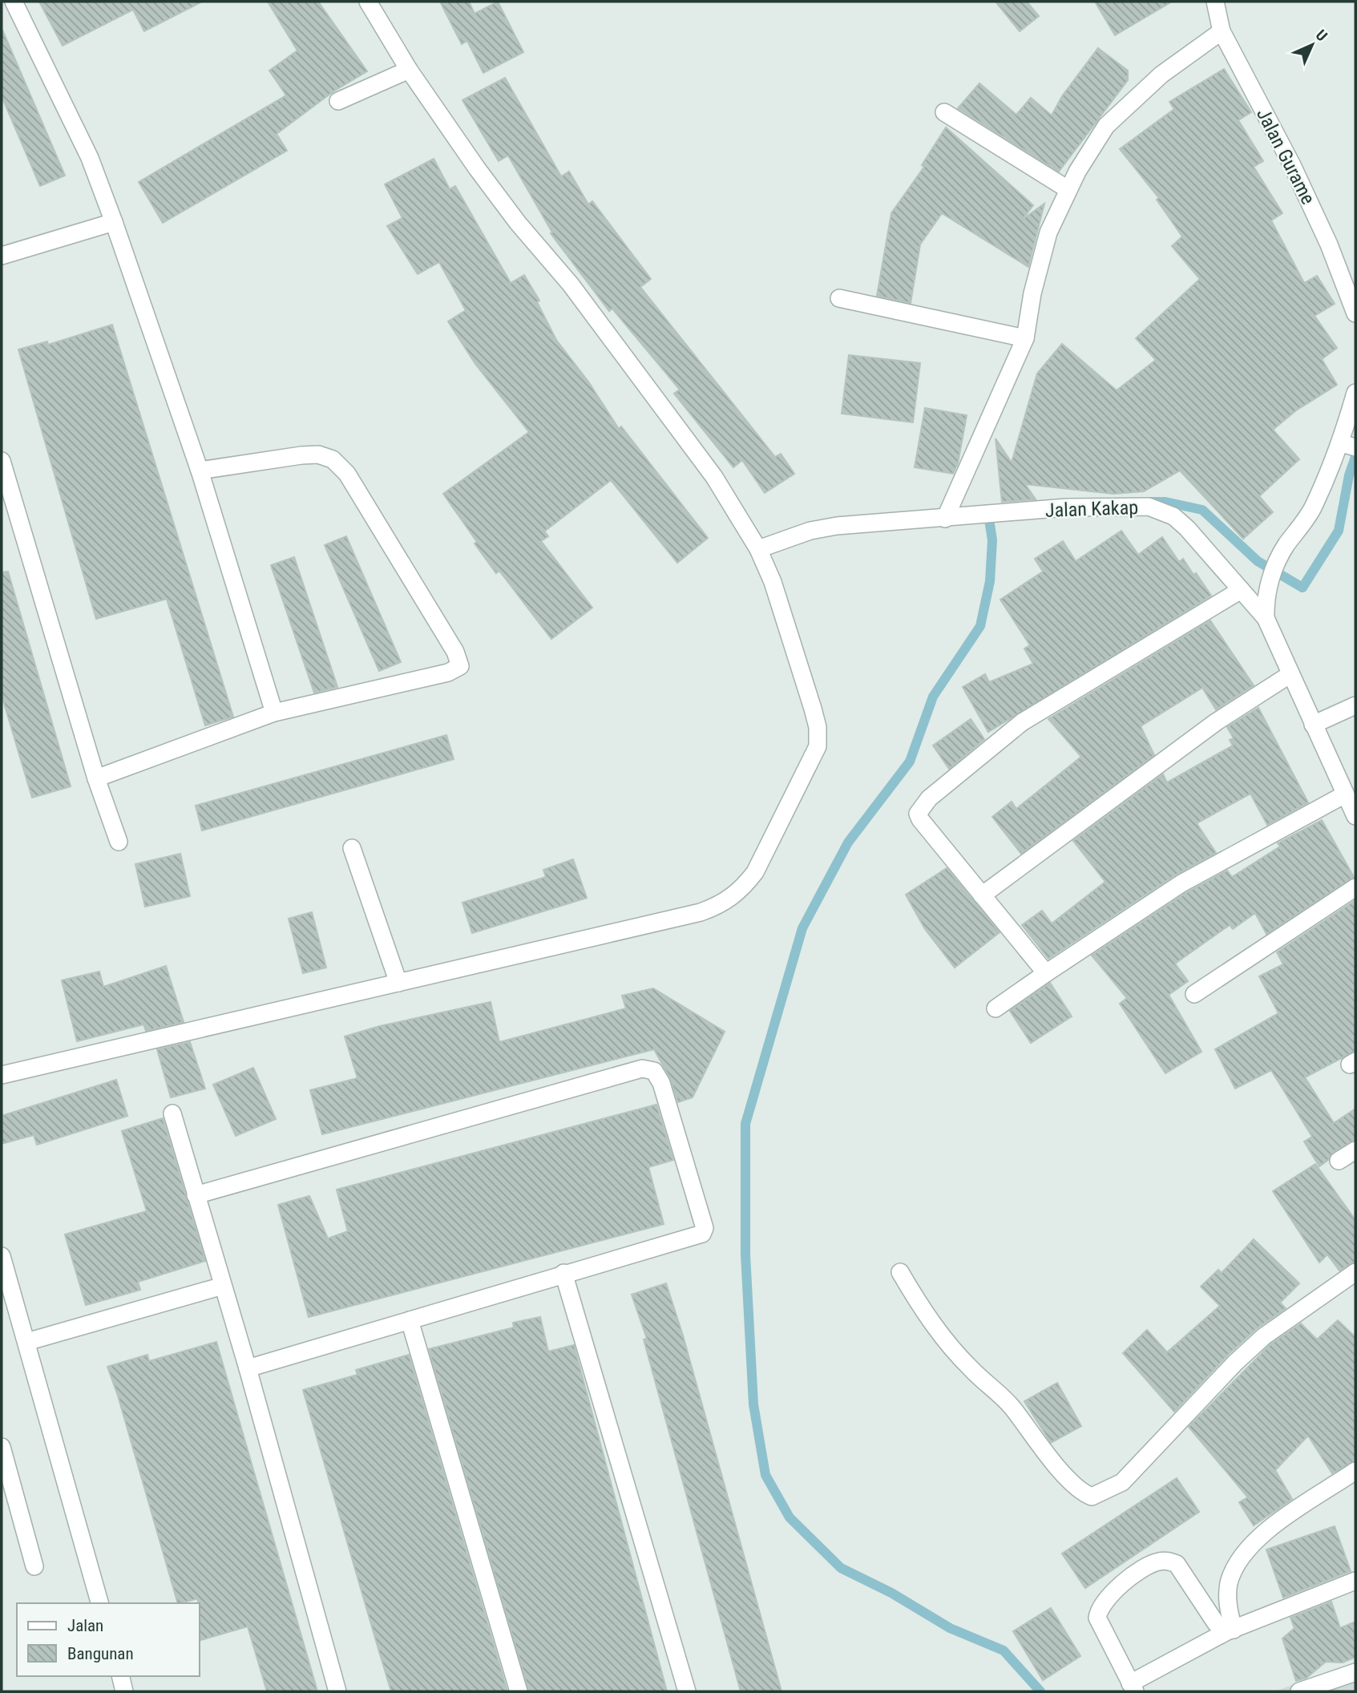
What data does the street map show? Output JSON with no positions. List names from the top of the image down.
{
  "streets": {
    "street": ["Jalan Gurame", "Jalan Kakap"]
  },
  "legend": ["Jalan", "Bangunan"],
  "north": "top right"
}
